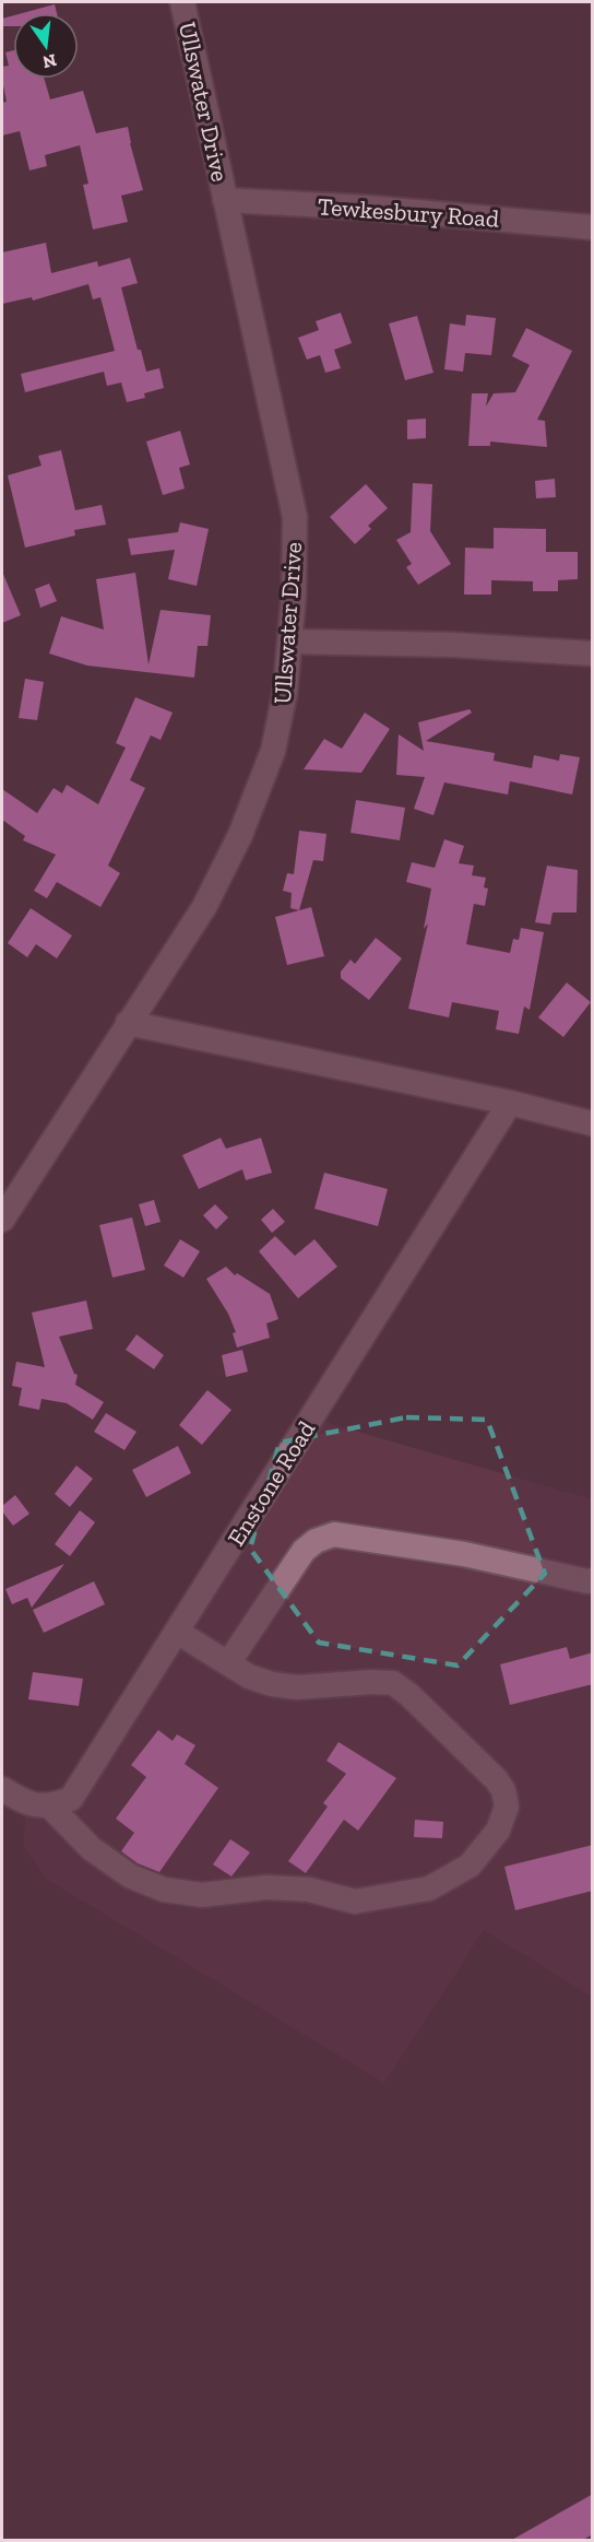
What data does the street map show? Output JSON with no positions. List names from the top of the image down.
{
  "streets": {
    "street": ["Ullswater Drive", "Tewkesbury Road", "Enstone Road"]
  },
  "crossings": [
    ["Ullswater Drive", "Tewkesbury Road"]
  ],
  "north": "bottom"
}
